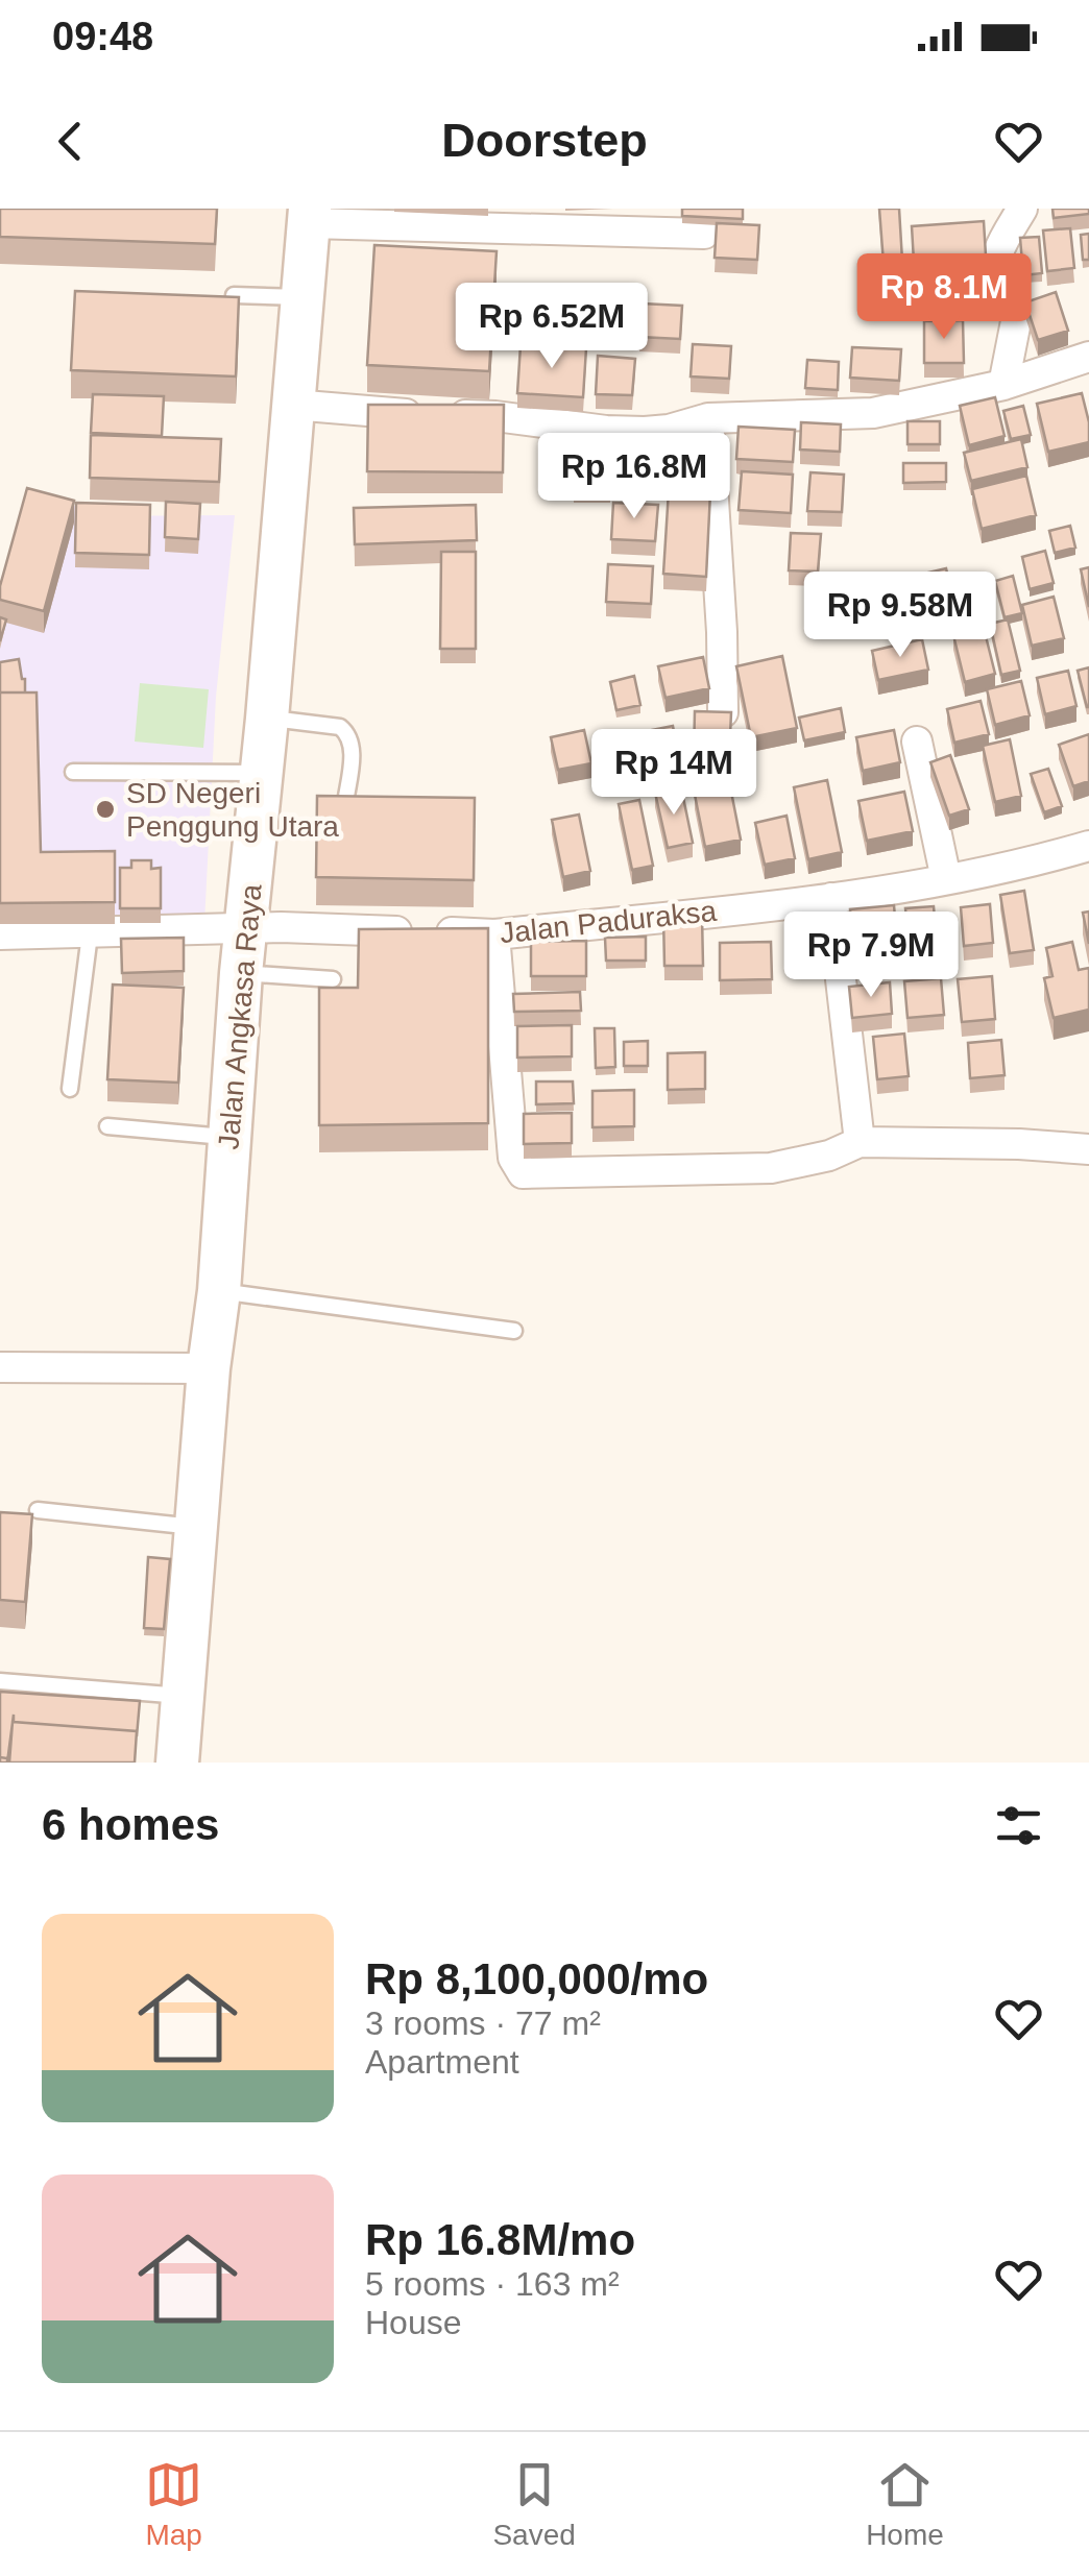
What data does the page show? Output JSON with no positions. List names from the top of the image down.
{
  "streets": {
    "street": ["Jalan Paduraksa", "Jalan Angkasa Raya"]
  },
  "crossings": [
    ["Jalan Paduraksa", "Jalan Angkasa Raya"]
  ],
  "places": ["SD Negeri Penggung Utara"],
  "page": {
    "status": "09:48",
    "header": "Doorstep",
    "price": [
      "Rp 8.1M",
      "Rp 6.52M",
      "Rp 16.8M",
      "Rp 9.58M",
      "Rp 14M",
      "Rp 7.9M"
    ],
    "heading": "6 homes",
    "list": [
      {
        "name": "Rp 8,100,000/mo",
        "note": "3 rooms · 77 m² · Apartment"
      },
      {
        "name": "Rp 16.8M/mo",
        "note": "5 rooms · 163 m² · House"
      }
    ],
    "tabs": ["Map", "Saved", "Home"]
  }
}
